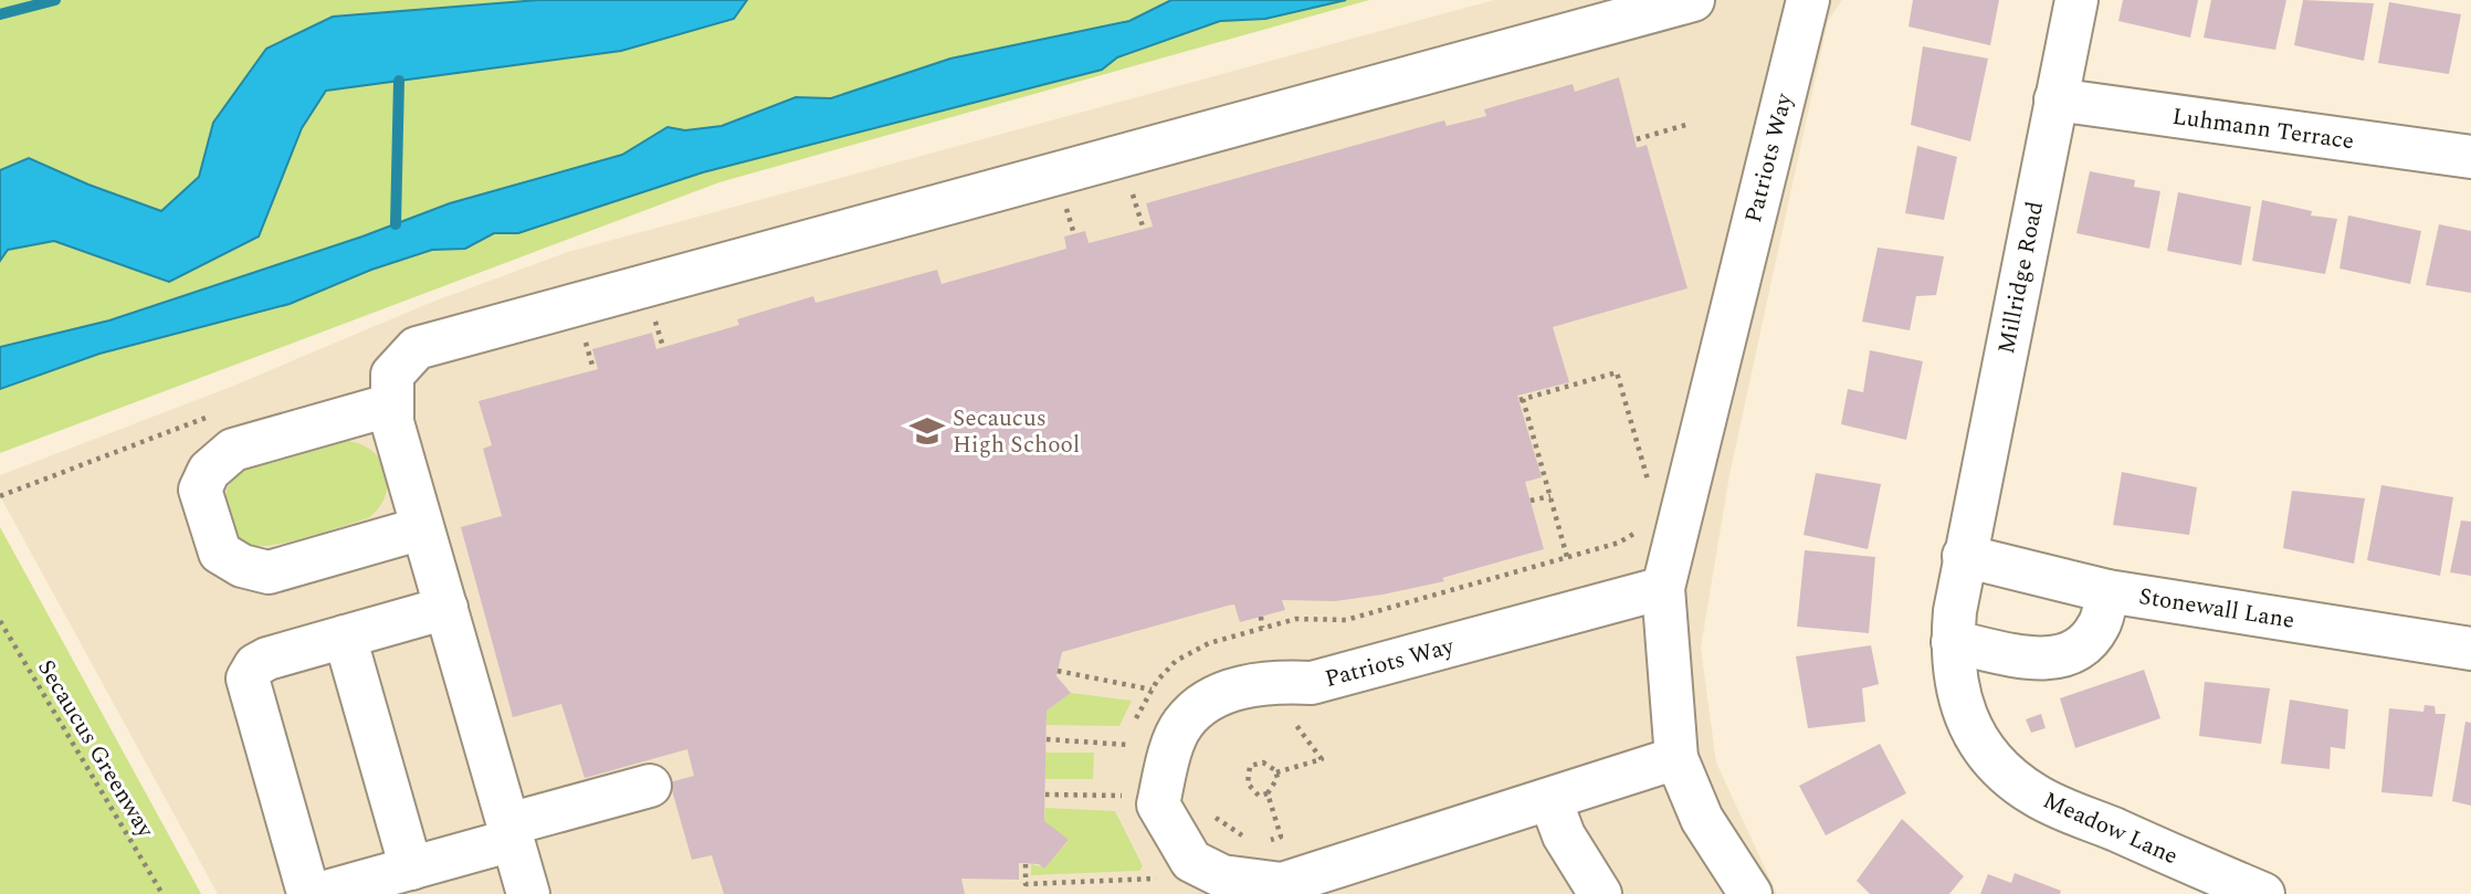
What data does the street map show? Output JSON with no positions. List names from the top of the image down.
{
  "streets": {
    "street": [
      "Luhmann Terrace",
      "Patriots Way",
      "Millridge Road",
      "Stonewall Lane",
      "Meadow Lane"
    ],
    "path": ["Secaucus Greenway"]
  },
  "crossings": [
    ["Luhmann Terrace", "Millridge Road"],
    ["Millridge Road", "Stonewall Lane"],
    ["Millridge Road", "Meadow Lane"],
    ["Stonewall Lane", "Meadow Lane"]
  ],
  "places": {
    "school or university": ["Secaucus High School"]
  }
}
